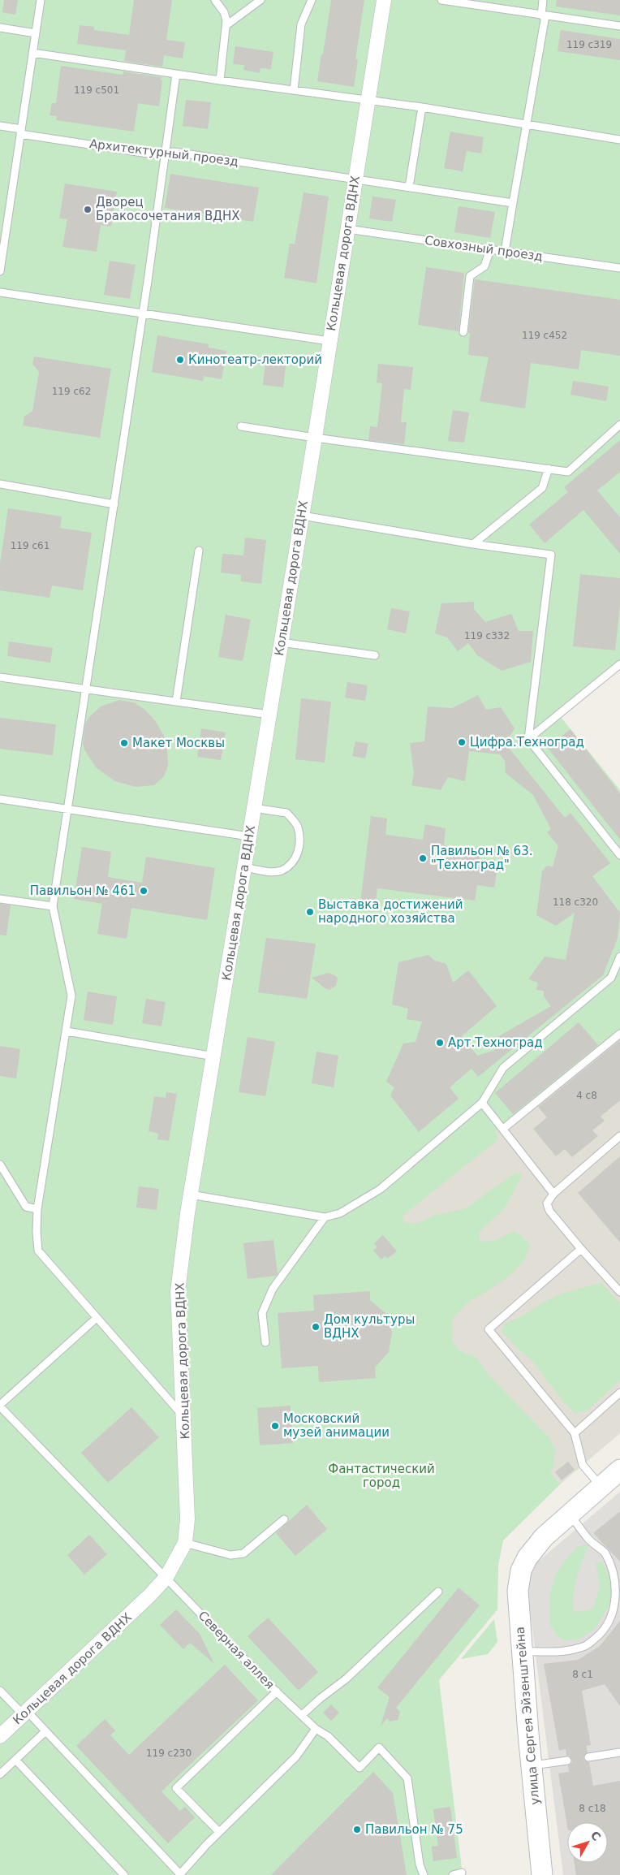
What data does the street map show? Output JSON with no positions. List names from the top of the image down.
{
  "streets": {
    "main road": ["улица Сергея Эйзенштейна"],
    "street": ["Кольцевая дорога ВДНХ"],
    "lane": ["Архитектурный проезд", "Совхозный проезд", "Северная аллея"]
  },
  "crossings": [
    ["Архитектурный проезд", "Кольцевая дорога ВДНХ"],
    ["Совхозный проезд", "Кольцевая дорога ВДНХ"],
    ["Кольцевая дорога ВДНХ", "Северная аллея"]
  ],
  "parks": ["Фантастический город"],
  "places": [
    "Дворец Бракосочетания ВДНХ",
    "Кинотеатр-лекторий",
    "Цифра.Техноград",
    "Макет Москвы",
    "Павильон № 63. \"Техноград\"",
    "Павильон № 461",
    "Выставка достижений народного хозяйства",
    "Арт.Техноград",
    "Дом культуры ВДНХ",
    "Московский музей анимации",
    "Павильон № 75"
  ],
  "house_numbers": [
    "119 с319",
    "119 с501",
    "119 с452",
    "119 с62",
    "119 с61",
    "119 с332",
    "118 с320",
    "4 c8",
    "8 c1",
    "119 с230",
    "8 с18"
  ],
  "north": "top right"
}
